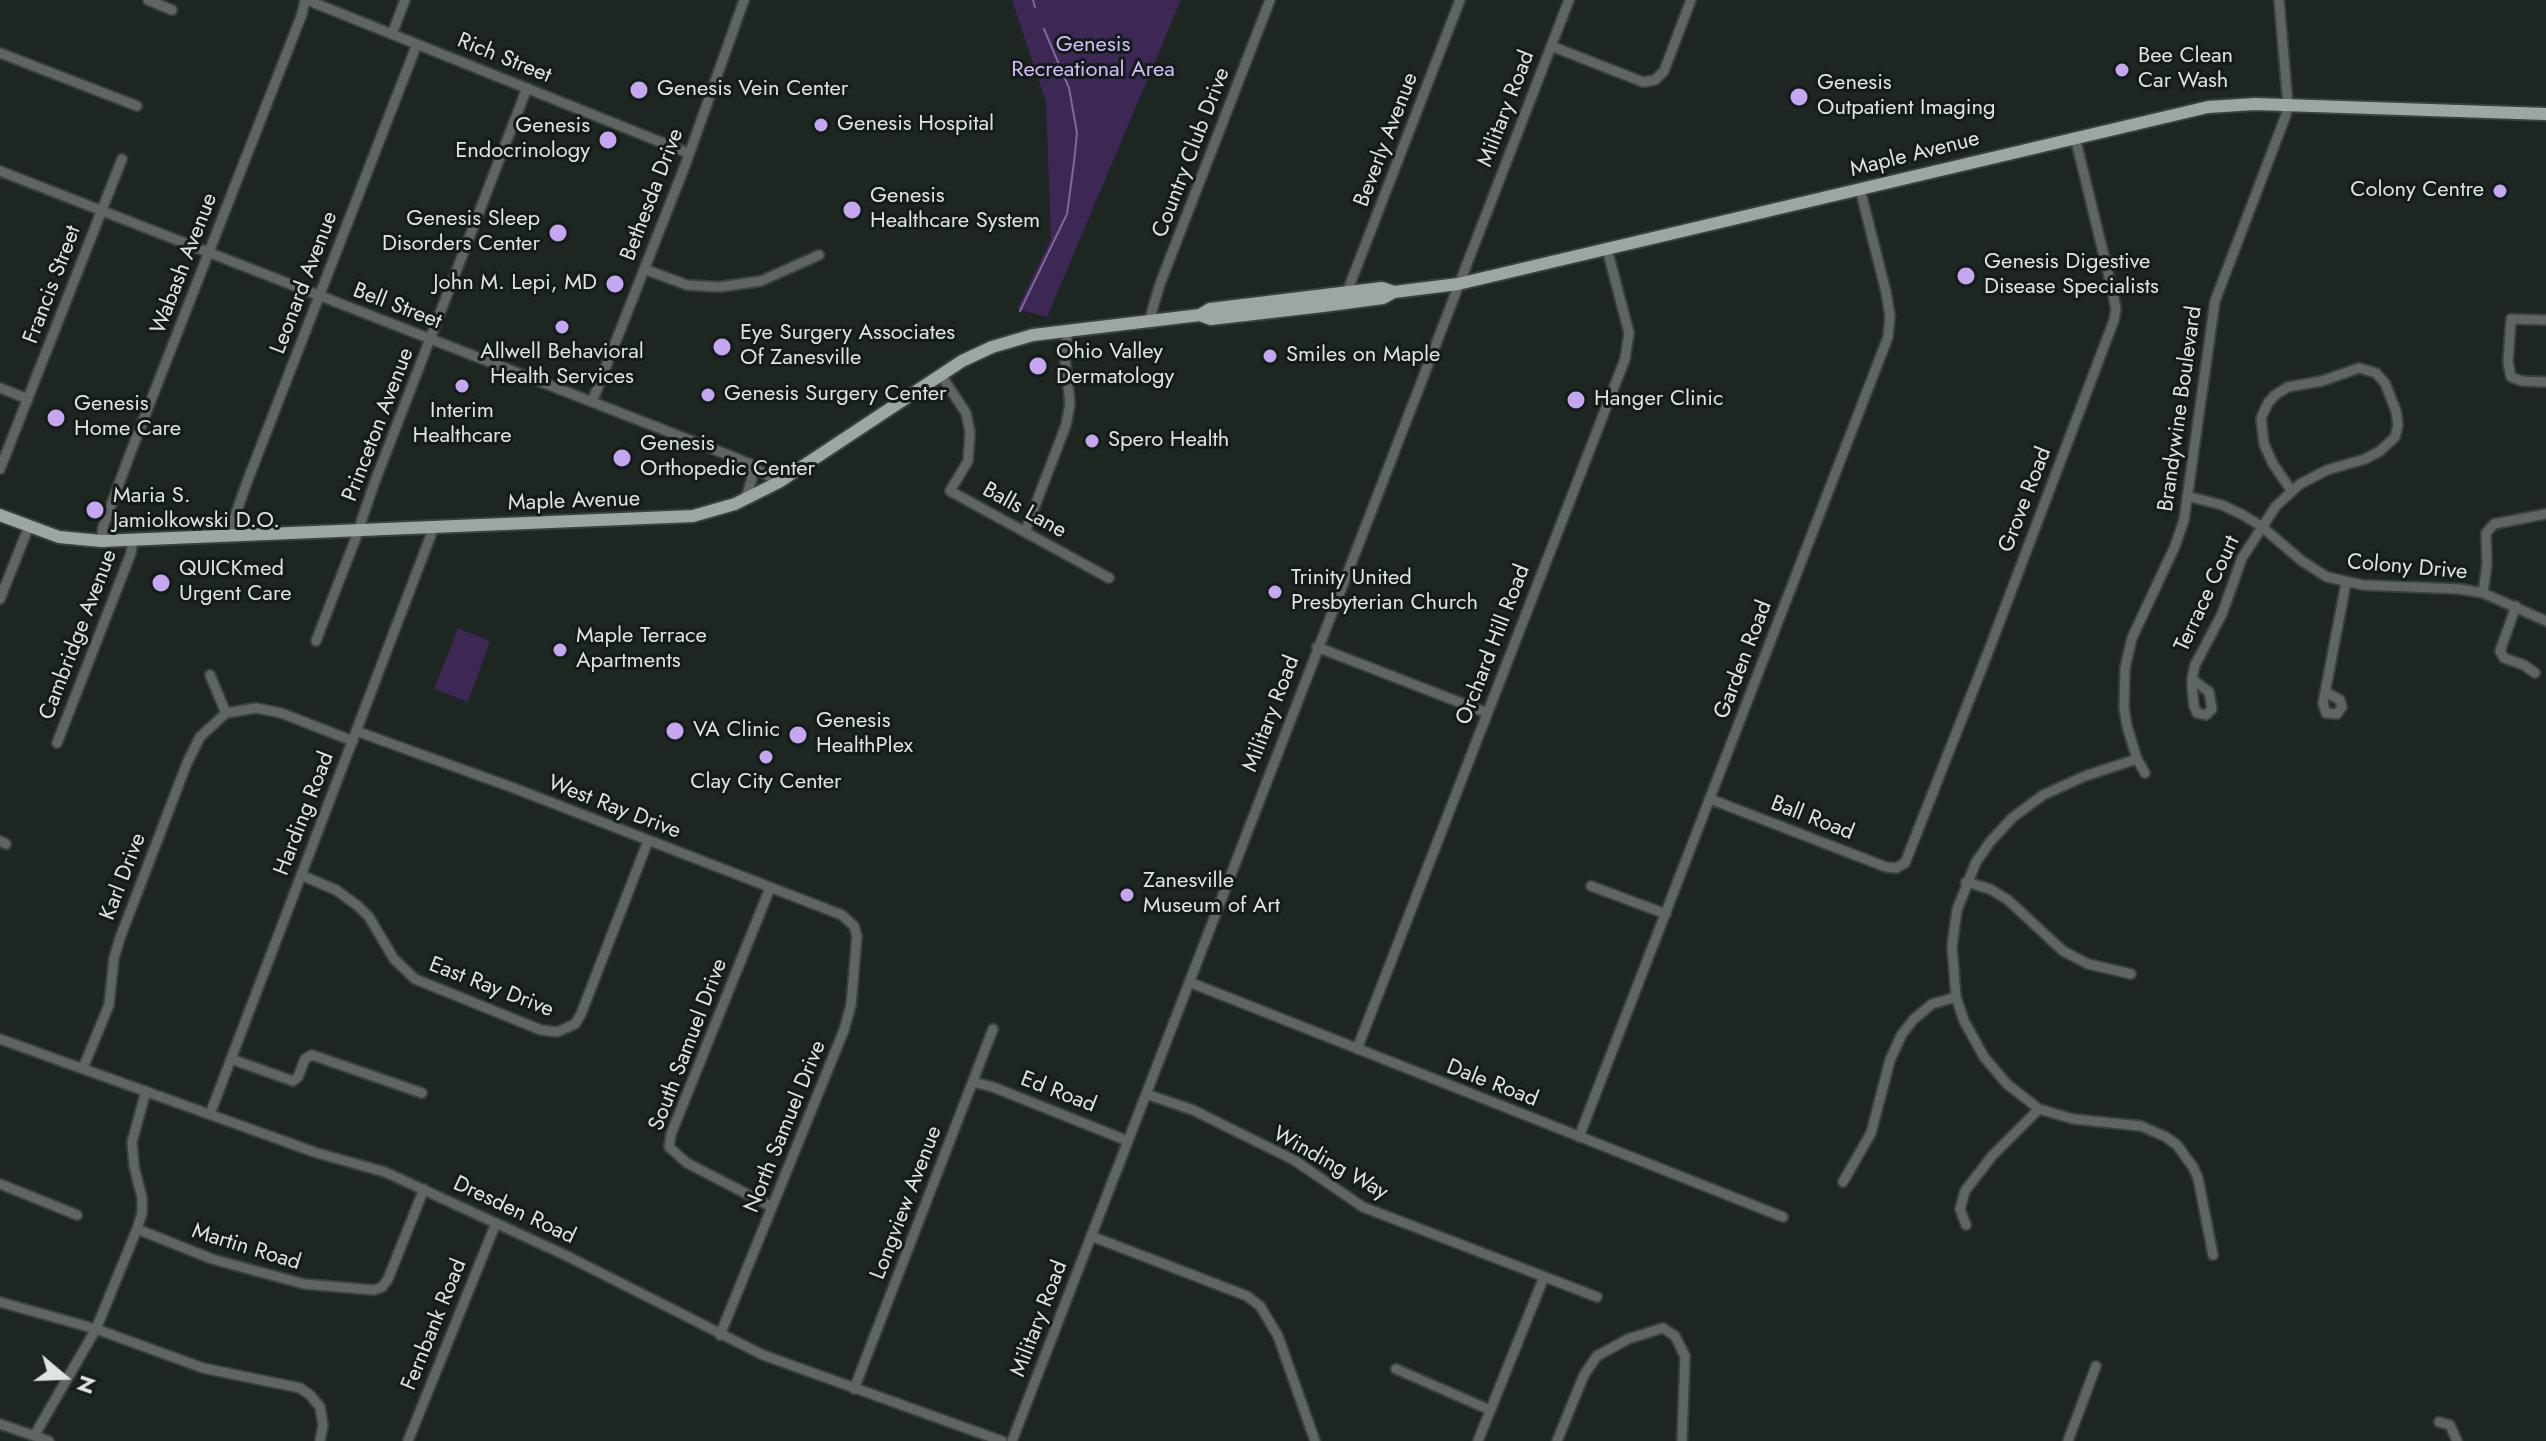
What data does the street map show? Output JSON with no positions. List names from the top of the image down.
{
  "streets": {
    "main road": ["Maple Avenue"],
    "street": [
      "Rich Street",
      "Military Road",
      "Beverly Avenue",
      "Country Club Drive",
      "Bethesda Drive",
      "Wabash Avenue",
      "Leonard Avenue",
      "Francis Street",
      "Bell Street",
      "Brandywine Boulevard",
      "Princeton Avenue",
      "Grove Road",
      "Balls Lane",
      "Colony Drive",
      "Terrace Court",
      "Cambridge Avenue",
      "Orchard Hill Road",
      "Garden Road",
      "West Ray Drive",
      "Harding Road",
      "Ball Road",
      "Karl Drive",
      "East Ray Drive",
      "South Samuel Drive",
      "Dale Road",
      "Ed Road",
      "North Samuel Drive",
      "Winding Way",
      "Longview Avenue",
      "Dresden Road",
      "Martin Road",
      "Fernbank Road"
    ]
  },
  "crossings": [
    ["Rich Street", "Bethesda Drive"],
    ["Rich Street", "Wabash Avenue"],
    ["Rich Street", "Leonard Avenue"],
    ["Rich Street", "Princeton Avenue"],
    ["Military Road", "Maple Avenue"],
    ["Military Road", "Dale Road"],
    ["Military Road", "Ed Road"],
    ["Military Road", "Winding Way"],
    ["Beverly Avenue", "Maple Avenue"],
    ["Country Club Drive", "Maple Avenue"],
    ["Maple Avenue", "Wabash Avenue"],
    ["Maple Avenue", "Leonard Avenue"],
    ["Maple Avenue", "Bell Street"],
    ["Maple Avenue", "Brandywine Boulevard"],
    ["Maple Avenue", "Princeton Avenue"],
    ["Maple Avenue", "Grove Road"],
    ["Maple Avenue", "Balls Lane"],
    ["Maple Avenue", "Cambridge Avenue"],
    ["Maple Avenue", "Orchard Hill Road"],
    ["Maple Avenue", "Garden Road"],
    ["Maple Avenue", "Harding Road"],
    ["Bethesda Drive", "Bell Street"],
    ["Wabash Avenue", "Bell Street"],
    ["Leonard Avenue", "Bell Street"],
    ["Francis Street", "Bell Street"],
    ["Bell Street", "Princeton Avenue"],
    ["Brandywine Boulevard", "Colony Drive"],
    ["Grove Road", "Ball Road"],
    ["Colony Drive", "Terrace Court"],
    ["Orchard Hill Road", "Dale Road"],
    ["Garden Road", "Ball Road"],
    ["Garden Road", "Dale Road"],
    ["West Ray Drive", "Harding Road"],
    ["West Ray Drive", "East Ray Drive"],
    ["West Ray Drive", "South Samuel Drive"],
    ["West Ray Drive", "North Samuel Drive"],
    ["Harding Road", "East Ray Drive"],
    ["Harding Road", "Dresden Road"],
    ["Karl Drive", "Dresden Road"],
    ["South Samuel Drive", "North Samuel Drive"],
    ["Ed Road", "Longview Avenue"],
    ["North Samuel Drive", "Dresden Road"],
    ["Longview Avenue", "Dresden Road"],
    ["Dresden Road", "Martin Road"],
    ["Dresden Road", "Fernbank Road"]
  ],
  "parks": ["Genesis Recreational Area"],
  "places": [
    "Bee Clean Car Wash",
    "Genesis Vein Center",
    "Genesis Outpatient Imaging",
    "Genesis Hospital",
    "Genesis Endocrinology",
    "Colony Centre",
    "Genesis Healthcare System",
    "Genesis Sleep Disorders Center",
    "Genesis Digestive Disease Specialists",
    "John M. Lepi, MD",
    "Allwell Behavioral Health Services",
    "Eye Surgery Associates Of Zanesville",
    "Smiles on Maple",
    "Ohio Valley Dermatology",
    "Interim Healthcare",
    "Genesis Surgery Center",
    "Hanger Clinic",
    "Genesis Home Care",
    "Spero Health",
    "Genesis Orthopedic Center",
    "Maria S. Jamiolkowski D.O.",
    "QUICKmed Urgent Care",
    "Trinity United Presbyterian Church",
    "Maple Terrace Apartments",
    "VA Clinic",
    "Genesis HealthPlex",
    "Clay City Center",
    "Zanesville Museum of Art"
  ],
  "north": "right"
}
